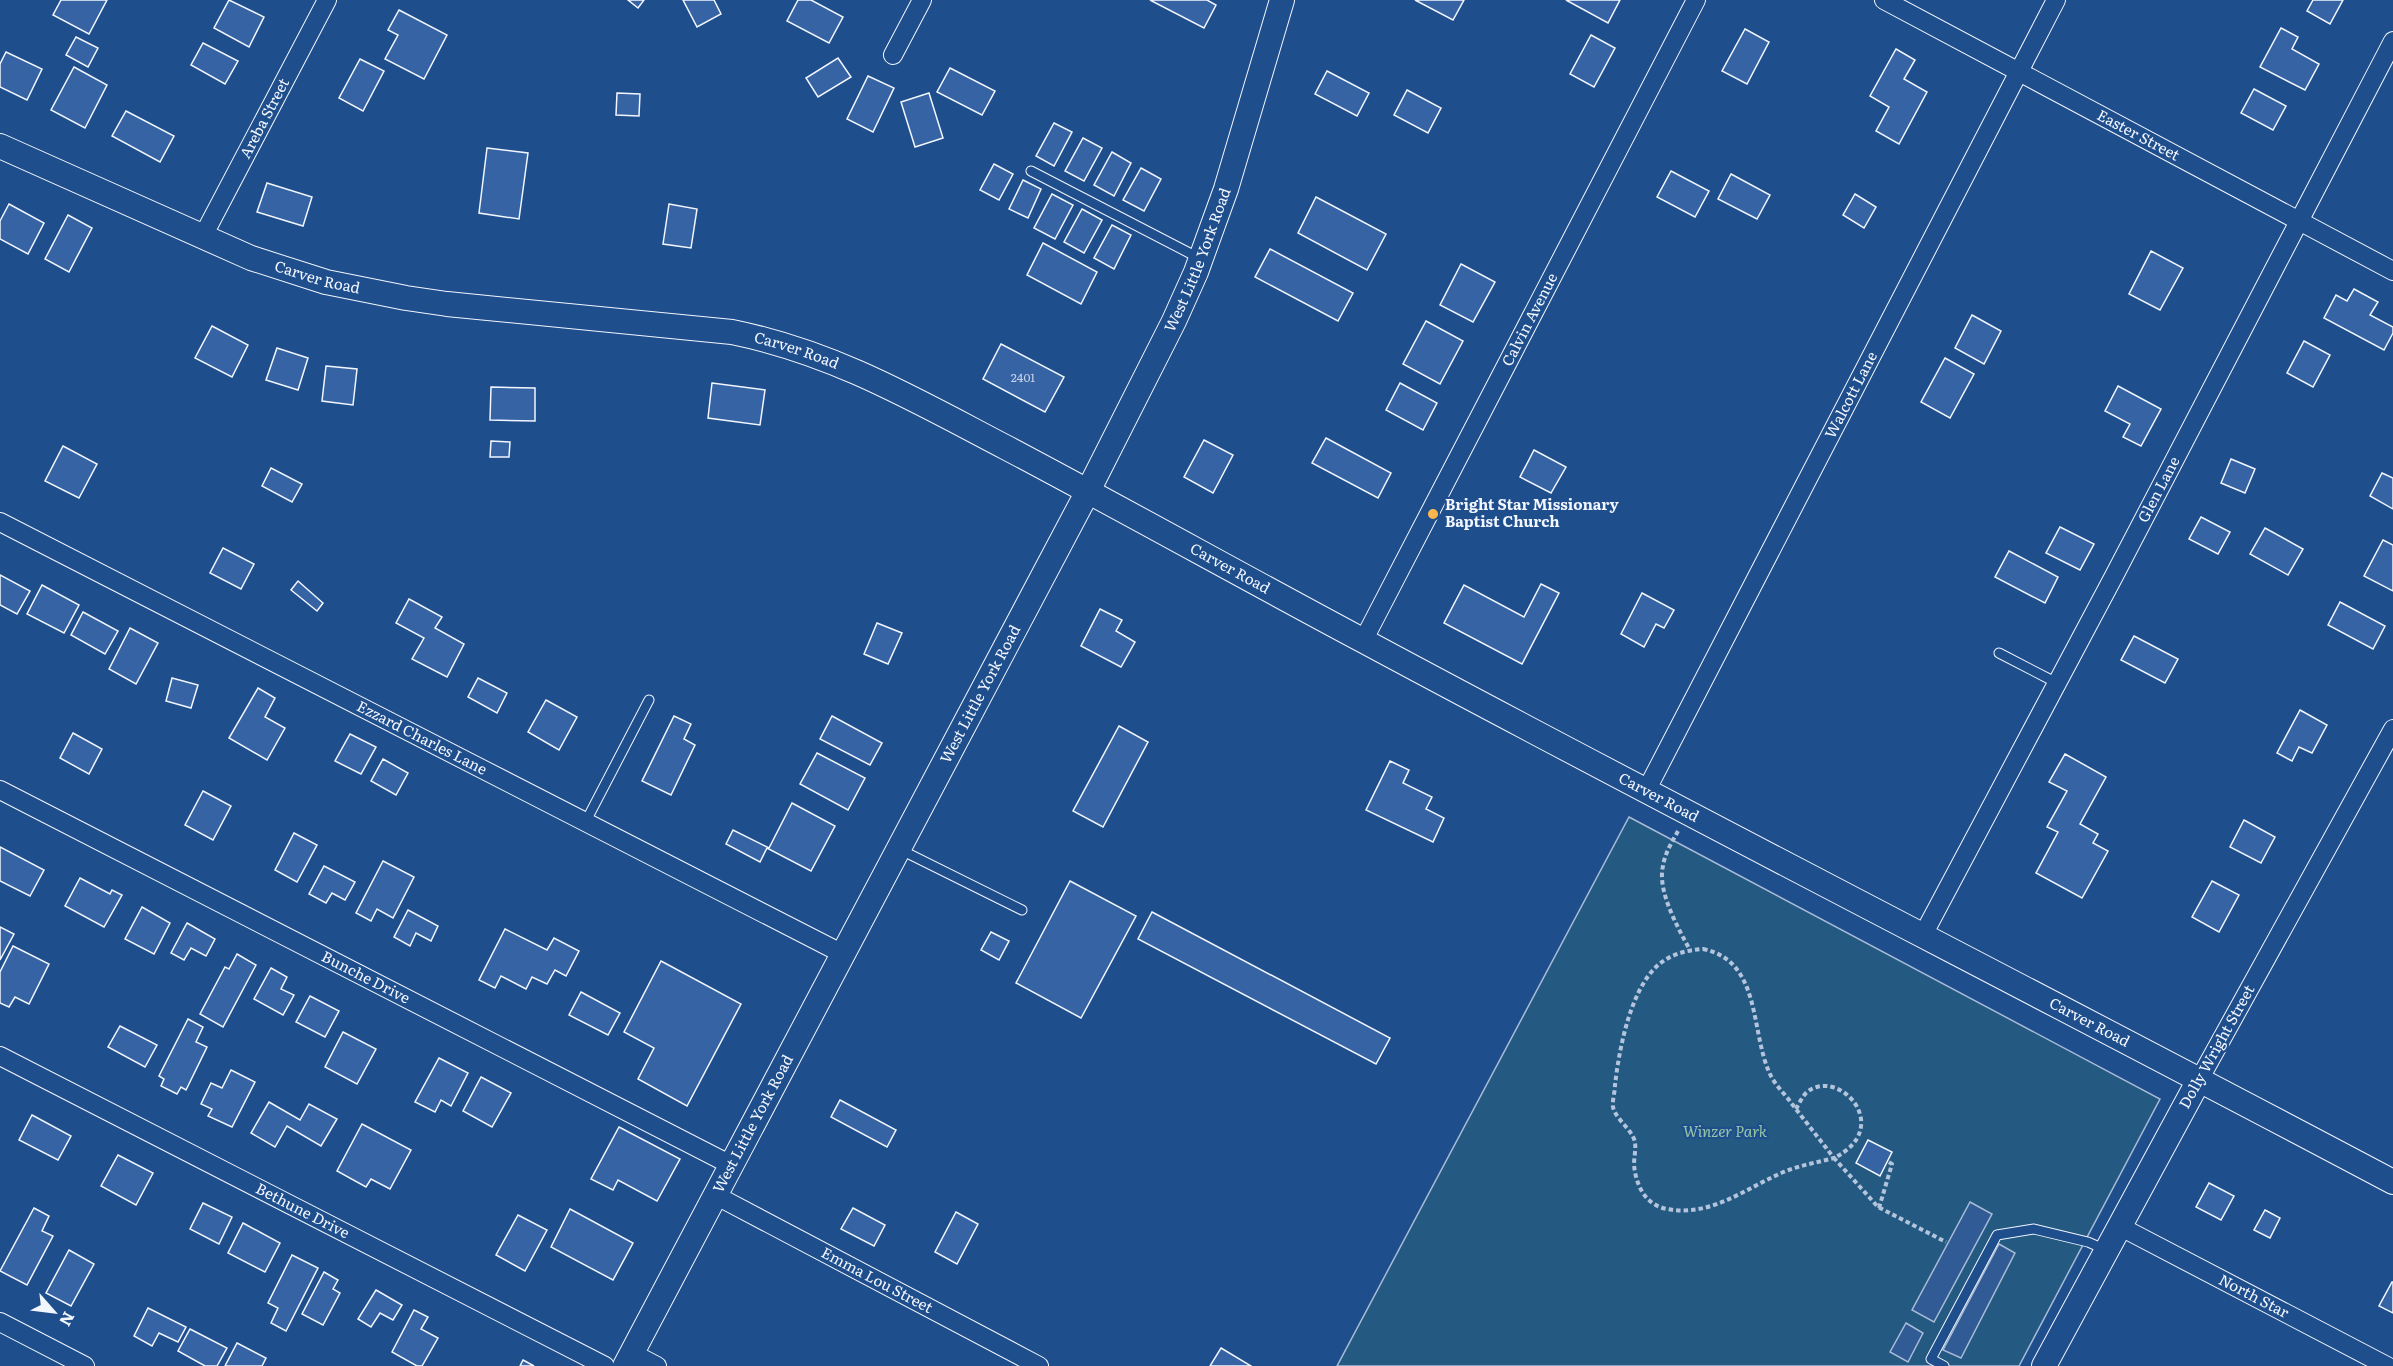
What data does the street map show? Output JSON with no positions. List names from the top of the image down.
{
  "streets": {
    "street": [
      "Areba Street",
      "Easter Street",
      "West Little York Road",
      "Carver Road",
      "Calvin Avenue",
      "Walcott Lane",
      "Glen Lane",
      "Ezzard Charles Lane",
      "Bunche Drive",
      "Dolly Wright Street",
      "Bethune Drive",
      "Emma Lou Street",
      "North Star"
    ]
  },
  "crossings": [
    ["Areba Street", "Carver Road"],
    ["Easter Street", "Walcott Lane"],
    ["Easter Street", "Glen Lane"],
    ["West Little York Road", "Carver Road"],
    ["West Little York Road", "Ezzard Charles Lane"],
    ["West Little York Road", "Bunche Drive"],
    ["West Little York Road", "Emma Lou Street"],
    ["Carver Road", "Calvin Avenue"],
    ["Carver Road", "Walcott Lane"],
    ["Carver Road", "Glen Lane"],
    ["Carver Road", "Dolly Wright Street"],
    ["Dolly Wright Street", "North Star"]
  ],
  "parks": ["Winzer Park"],
  "places": ["Bright Star Missionary Baptist Church"],
  "house_numbers": ["2401"],
  "north": "bottom right"
}
